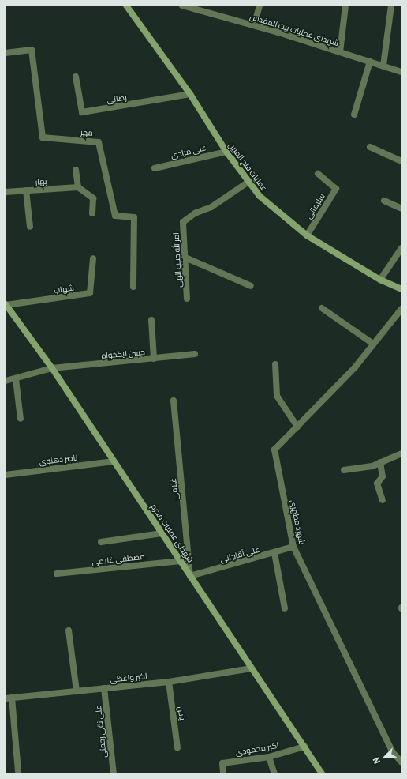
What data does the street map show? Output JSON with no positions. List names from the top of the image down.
{
  "streets": {
    "street": [
      "شهدای عملیات بیت المقدس",
      "رضائی",
      "مهر",
      "علی مرادی",
      "عملیات فتح المبین",
      "بهار",
      "سلیمانی",
      "امرالله حبیب الهی",
      "شهاب",
      "حسن نیکخواه",
      "ناصر دهنوی",
      "غلامی",
      "شهید مطهری",
      "شهدای عملیات محرم",
      "علی آقاجانی",
      "مصطفی غلامی",
      "اکبر واعظی",
      "یاس",
      "علی نقی رحمتی",
      "اکبر محمودی"
    ]
  },
  "crossings": [
    ["رضائی", "عملیات فتح المبین"],
    ["علی مرادی", "عملیات فتح المبین"],
    ["عملیات فتح المبین", "سلیمانی"],
    ["عملیات فتح المبین", "امرالله حبیب الهی"],
    ["شهاب", "شهدای عملیات محرم"],
    ["حسن نیکخواه", "شهدای عملیات محرم"],
    ["ناصر دهنوی", "شهدای عملیات محرم"],
    ["غلامی", "شهدای عملیات محرم"],
    ["غلامی", "علی آقاجانی"],
    ["شهید مطهری", "علی آقاجانی"],
    ["شهدای عملیات محرم", "علی آقاجانی"],
    ["شهدای عملیات محرم", "مصطفی غلامی"],
    ["شهدای عملیات محرم", "اکبر واعظی"],
    ["شهدای عملیات محرم", "اکبر محمودی"],
    ["اکبر واعظی", "یاس"],
    ["اکبر واعظی", "علی نقی رحمتی"]
  ],
  "north": "bottom left"
}
